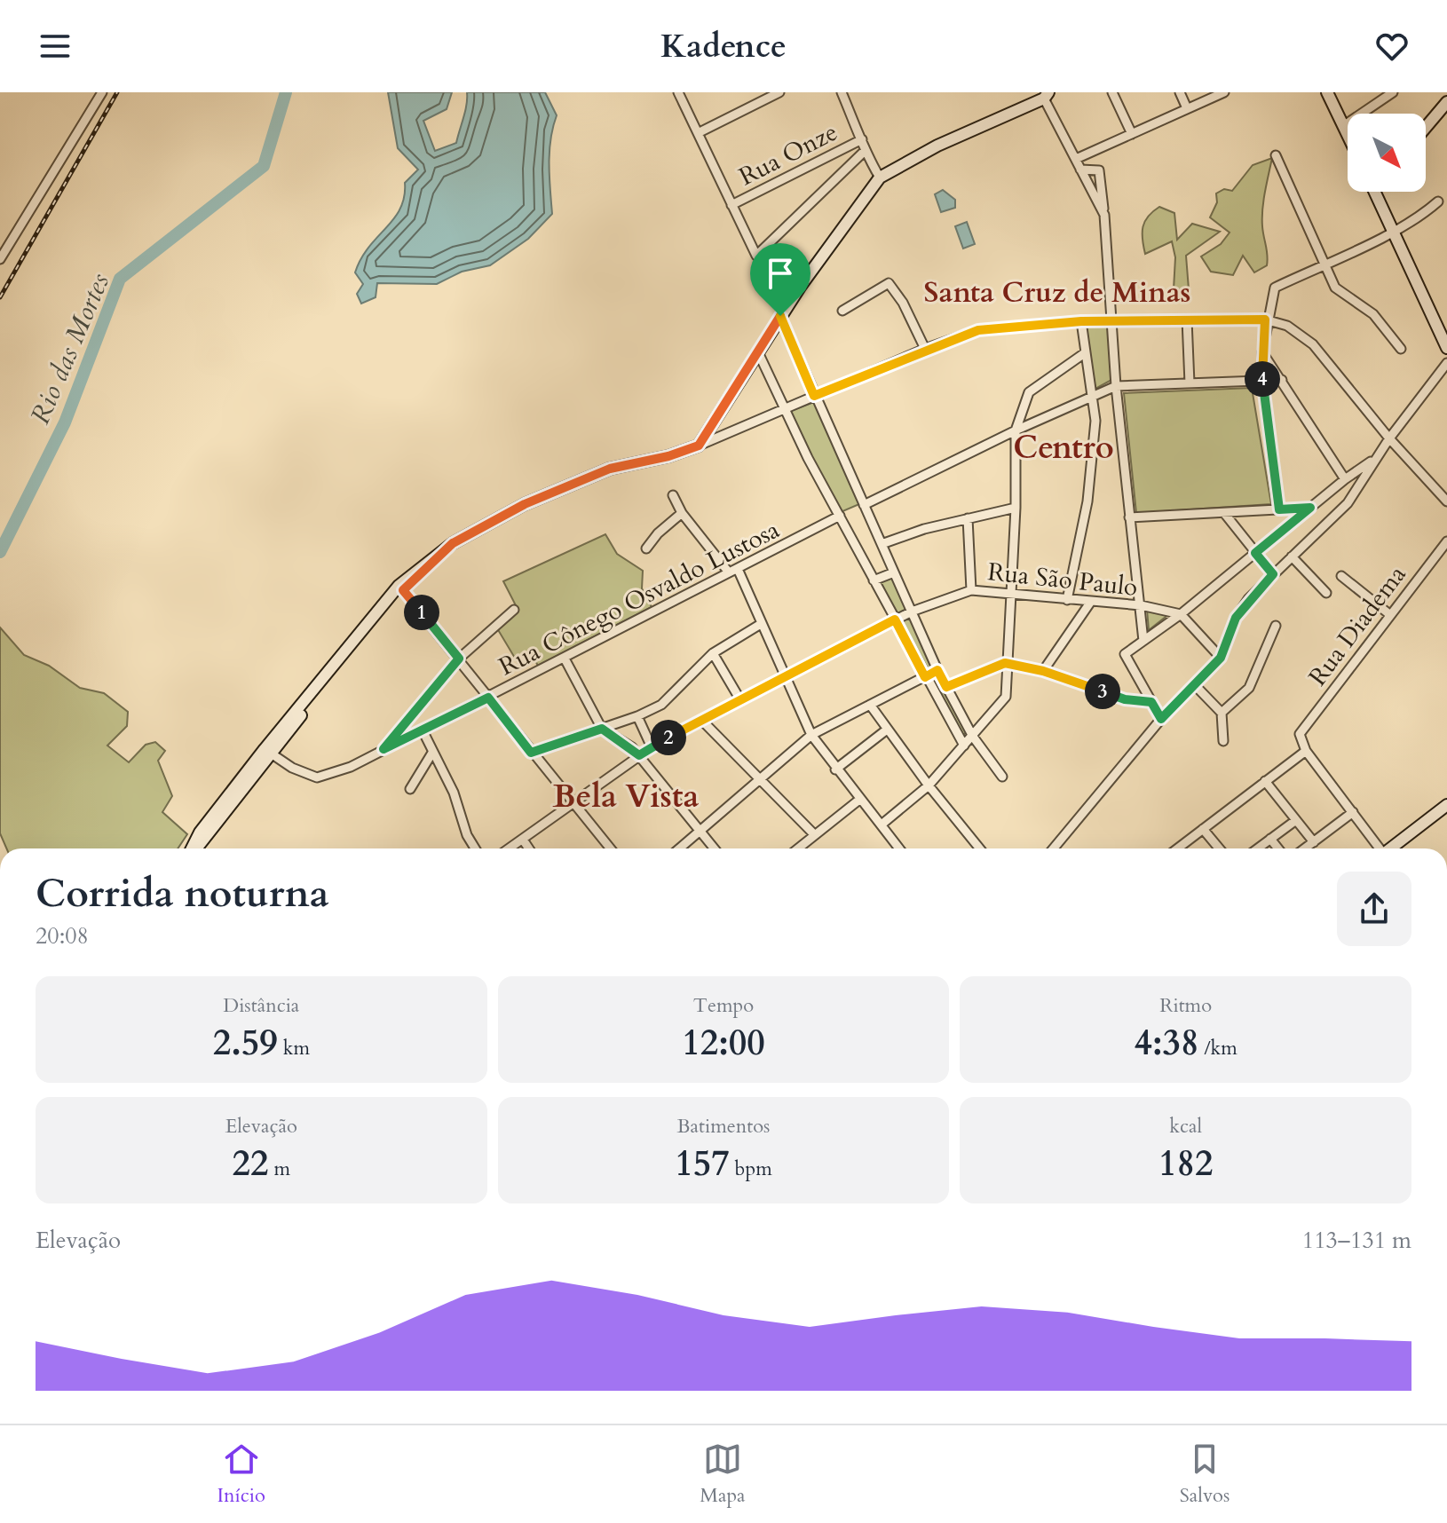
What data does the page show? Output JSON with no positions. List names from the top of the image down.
{
  "streets": {
    "street": [
      "Rua Onze",
      "Rua São Paulo",
      "Rua Cônego Osvaldo Lustosa",
      "Rua Diadema"
    ]
  },
  "districts": ["Santa Cruz de Minas", "Centro", "Bela Vista"],
  "water": ["Rio das Mortes"],
  "north": "bottom right",
  "page": {
    "header": "Kadence",
    "pins": [
      "4",
      "1",
      "3",
      "2"
    ],
    "heading": ["Corrida noturna", "20:08"],
    "stats": [
      ["Distância", "2.59 km"],
      ["Tempo", "12:00"],
      ["Ritmo", "4:38 /km"],
      ["Elevação", "22 m"],
      ["Batimentos", "157 bpm"],
      ["kcal", "182"]
    ],
    "chart": ["Elevação", "113–131 m"],
    "tabs": ["Início", "Mapa", "Salvos"]
  }
}
